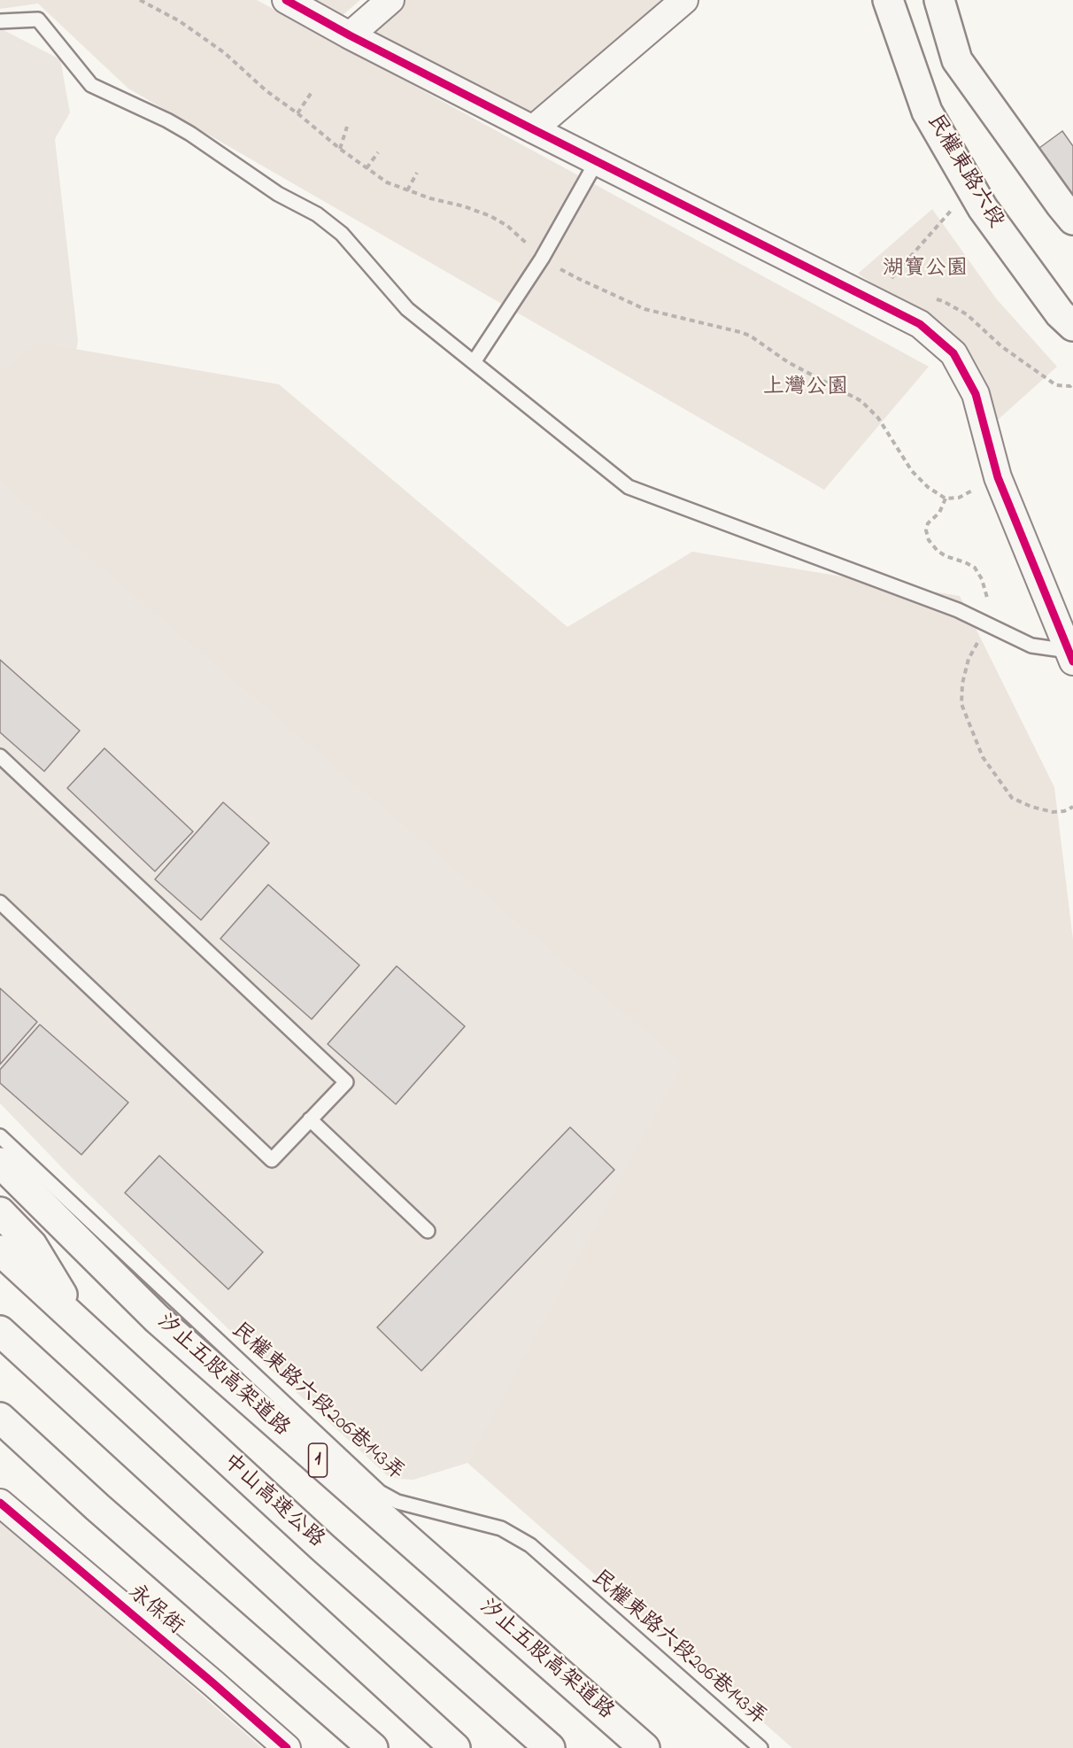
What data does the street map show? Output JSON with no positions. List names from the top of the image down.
{
  "streets": {
    "main road": [
      "民權東路六段",
      "汐止五股高架道路",
      "1",
      "中山高速公路"
    ],
    "street": ["永保街"],
    "lane": ["民權東路六段206巷143弄"]
  },
  "parks": ["湖寶公園", "上灣公園"]
}
